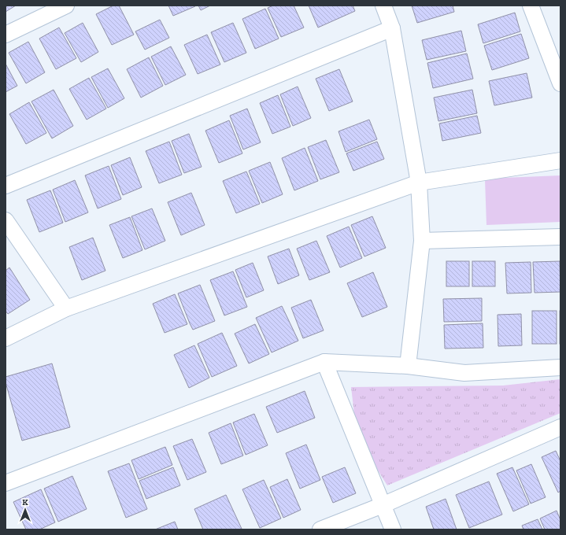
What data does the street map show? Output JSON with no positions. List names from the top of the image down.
{
  "north": "top"
}
